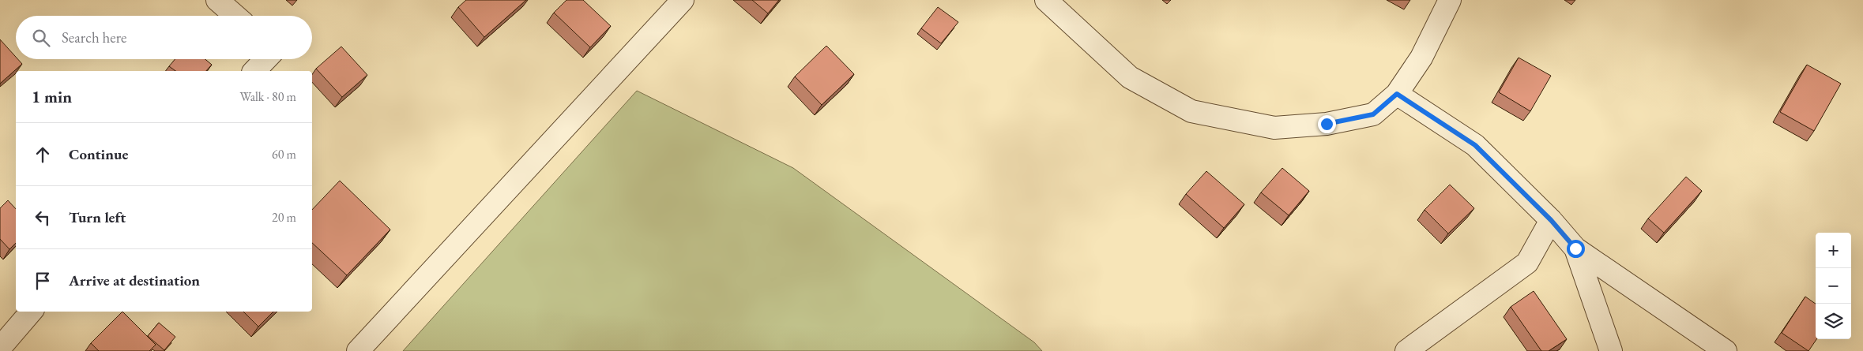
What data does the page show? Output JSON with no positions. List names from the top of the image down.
{
  "page": {
    "search": "Search here",
    "heading": ["1 min", "Walk · 80 m"],
    "list": [
      ["Continue", "60 m"],
      ["Turn left", "20 m"],
      "Arrive at destination"
    ],
    "map_buttons": ["+", "−"]
  }
}
